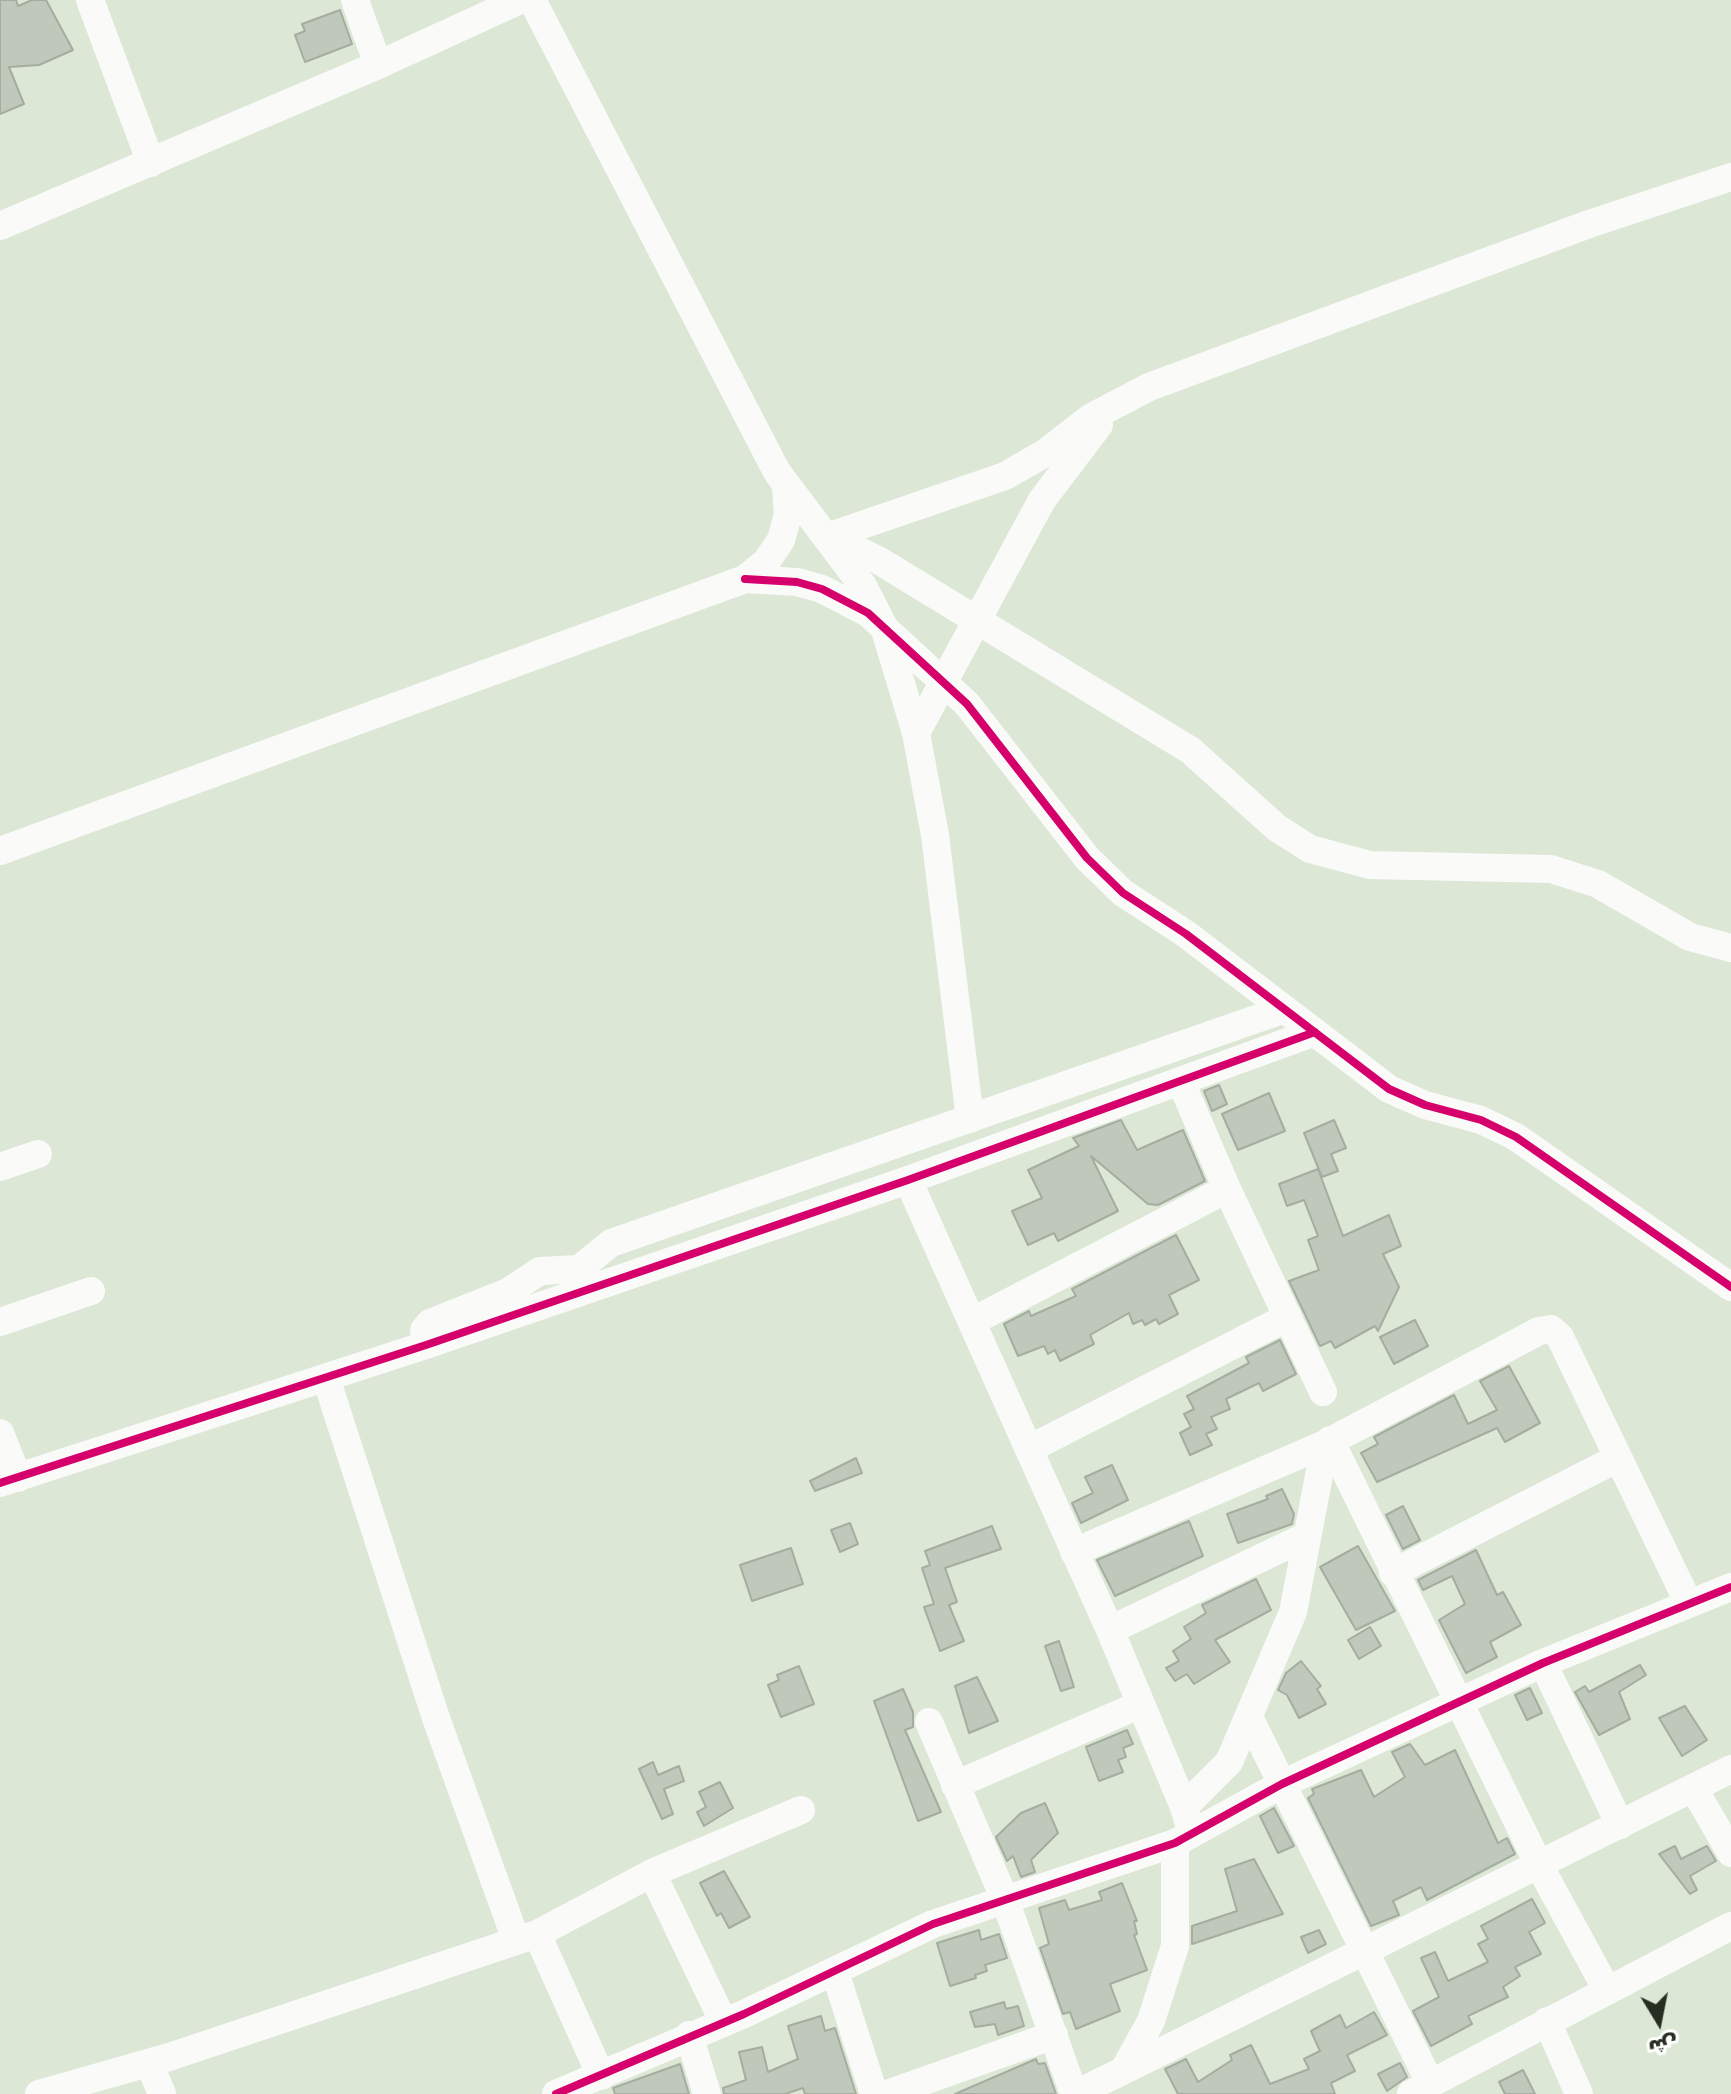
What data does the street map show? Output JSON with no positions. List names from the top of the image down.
{
  "north": "bottom"
}
